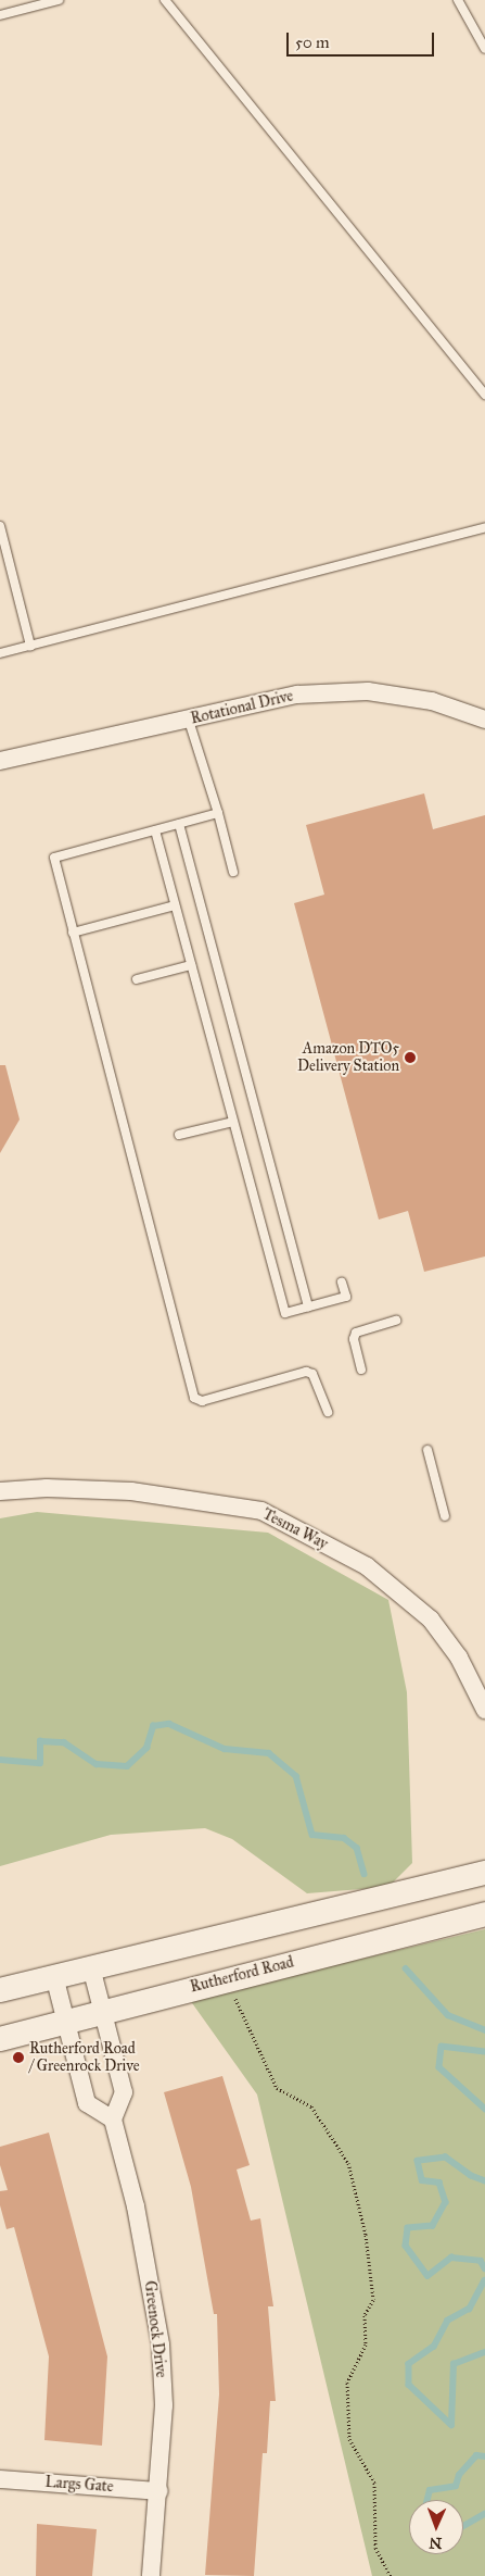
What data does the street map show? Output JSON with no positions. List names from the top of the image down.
{
  "streets": {
    "main road": ["Rutherford Road"],
    "street": [
      "Rotational Drive",
      "Tesma Way",
      "Greenock Drive",
      "Largs Gate"
    ]
  },
  "crossings": [
    ["Greenock Drive", "Largs Gate"]
  ],
  "places": ["Amazon DTO5 Delivery Station", "Rutherford Road / Greenrock Drive"],
  "scale_bar": "50 m",
  "north": "bottom"
}
